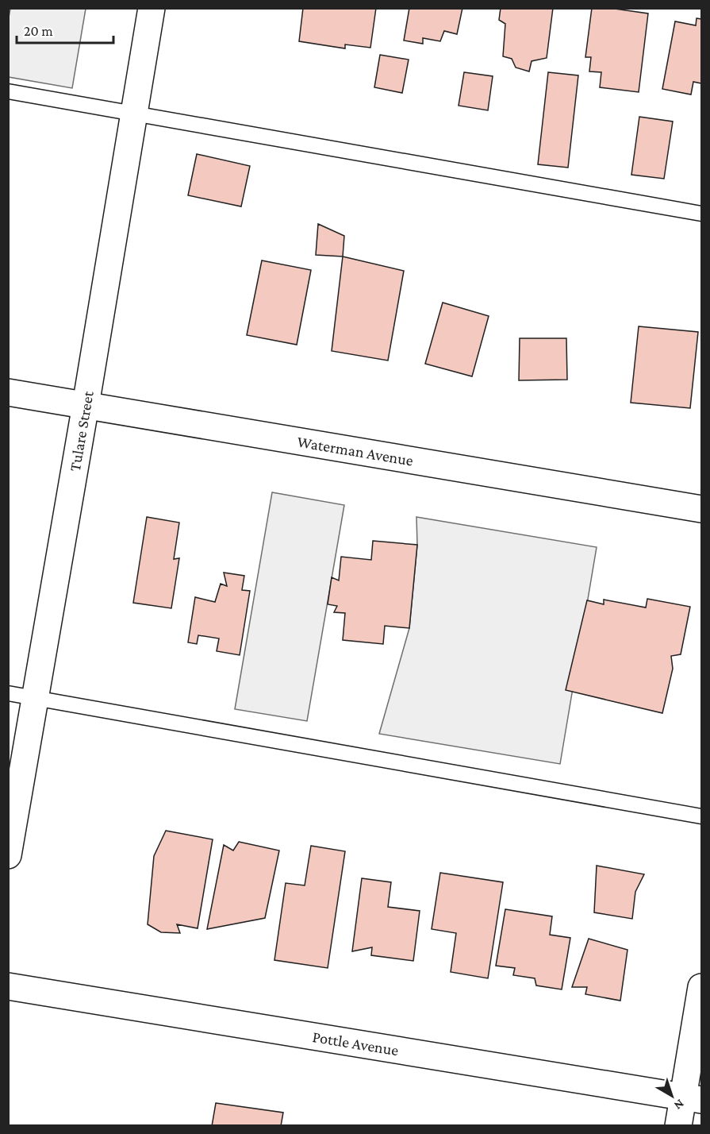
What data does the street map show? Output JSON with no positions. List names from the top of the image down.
{
  "streets": {
    "street": ["Tulare Street", "Waterman Avenue", "Pottle Avenue"]
  },
  "crossings": [
    ["Tulare Street", "Waterman Avenue"]
  ],
  "scale_bar": "20 m",
  "north": "bottom right"
}
